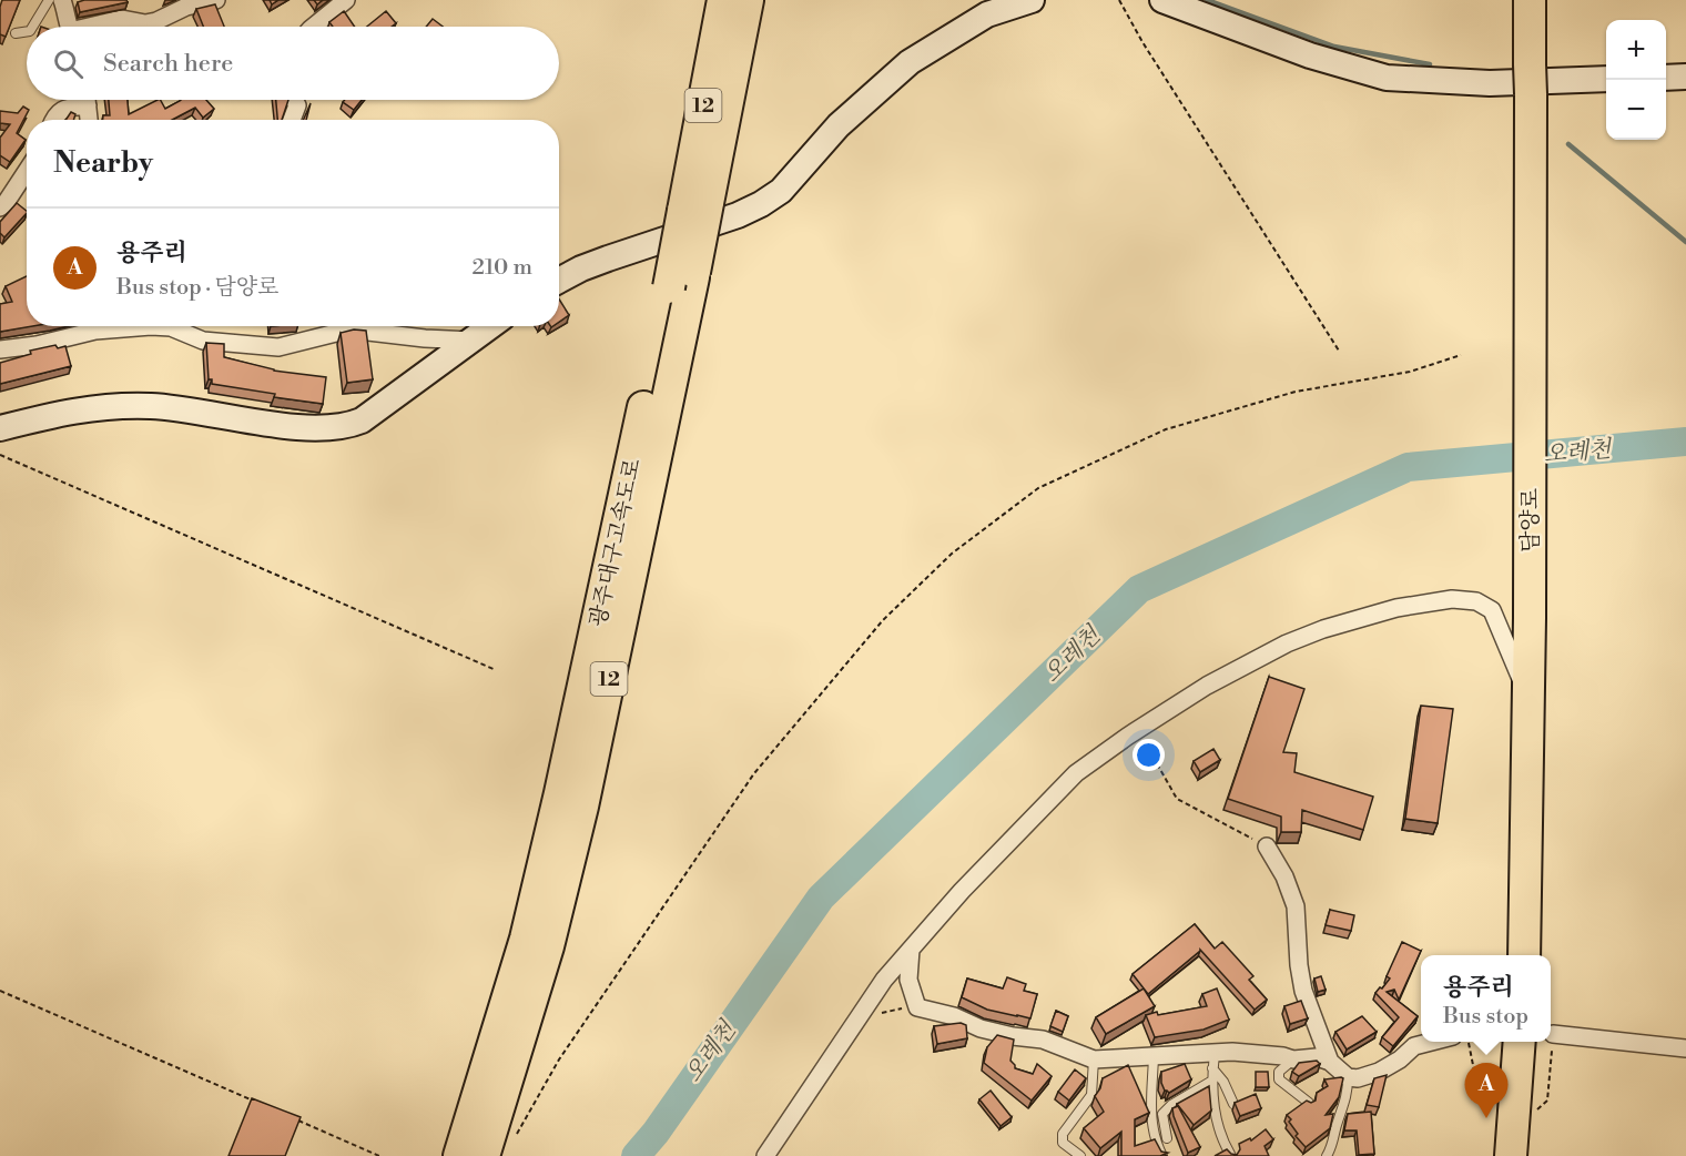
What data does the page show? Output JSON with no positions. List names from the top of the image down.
{
  "streets": {
    "highway": ["12", "담양로", "광주대구고속도로"]
  },
  "water": ["오례천"],
  "page": {
    "map_buttons": ["+", "−"],
    "search": "Search here",
    "heading": "Nearby",
    "list": [
      {
        "mark": "A",
        "name": "용주리",
        "note": "Bus stop · 담양로",
        "value": "210 m"
      }
    ],
    "popup": ["용주리", "Bus stop"],
    "pins": "A"
  }
}
